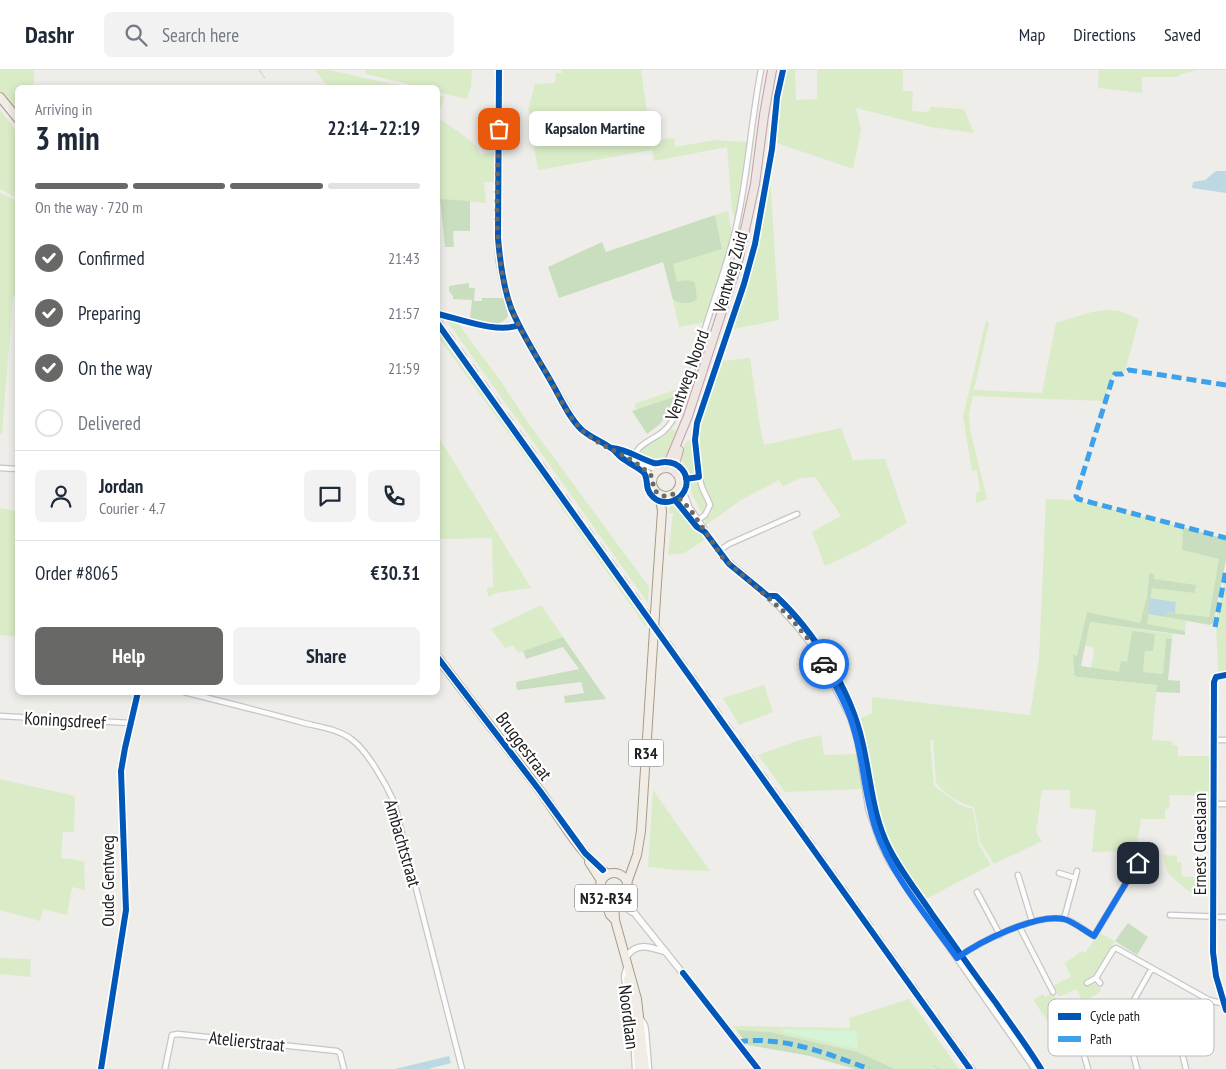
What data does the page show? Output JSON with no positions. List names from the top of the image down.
{
  "streets": {
    "main road": [
      "Bruggestraat",
      "R34",
      "N32-R34",
      "Noordlaan"
    ],
    "street": [
      "Ventweg Zuid",
      "Ventweg Noord",
      "Koningsdreef",
      "Ambachtstraat",
      "Ernest Claeslaan",
      "Oude Gentweg",
      "Atelierstraat"
    ]
  },
  "crossings": [
    ["Koningsdreef", "Oude Gentweg"],
    ["Bruggestraat", "R34"],
    ["Bruggestraat", "N32-R34"],
    ["Bruggestraat", "Noordlaan"],
    ["R34", "N32-R34"],
    ["R34", "Noordlaan"],
    ["N32-R34", "Noordlaan"]
  ],
  "places": ["Kapsalon Martine"],
  "legend": ["Cycle path", "Path"],
  "page": {
    "header": "Dashr",
    "search": "Search here",
    "nav": ["Map", "Directions", "Saved"],
    "heading": ["3 min", "Arriving in", "22:14–22:19"],
    "panel": [
      "Jordan",
      "Courier · 4.7",
      "Order #8065",
      "€30.31"
    ],
    "bubble": "Kapsalon Martine",
    "bar": "On the way · 720 m",
    "list": [
      ["Confirmed", "21:43"],
      ["Preparing", "21:57"],
      ["On the way", "21:59"],
      "Delivered"
    ],
    "buttons": ["Help", "Share"]
  }
}
